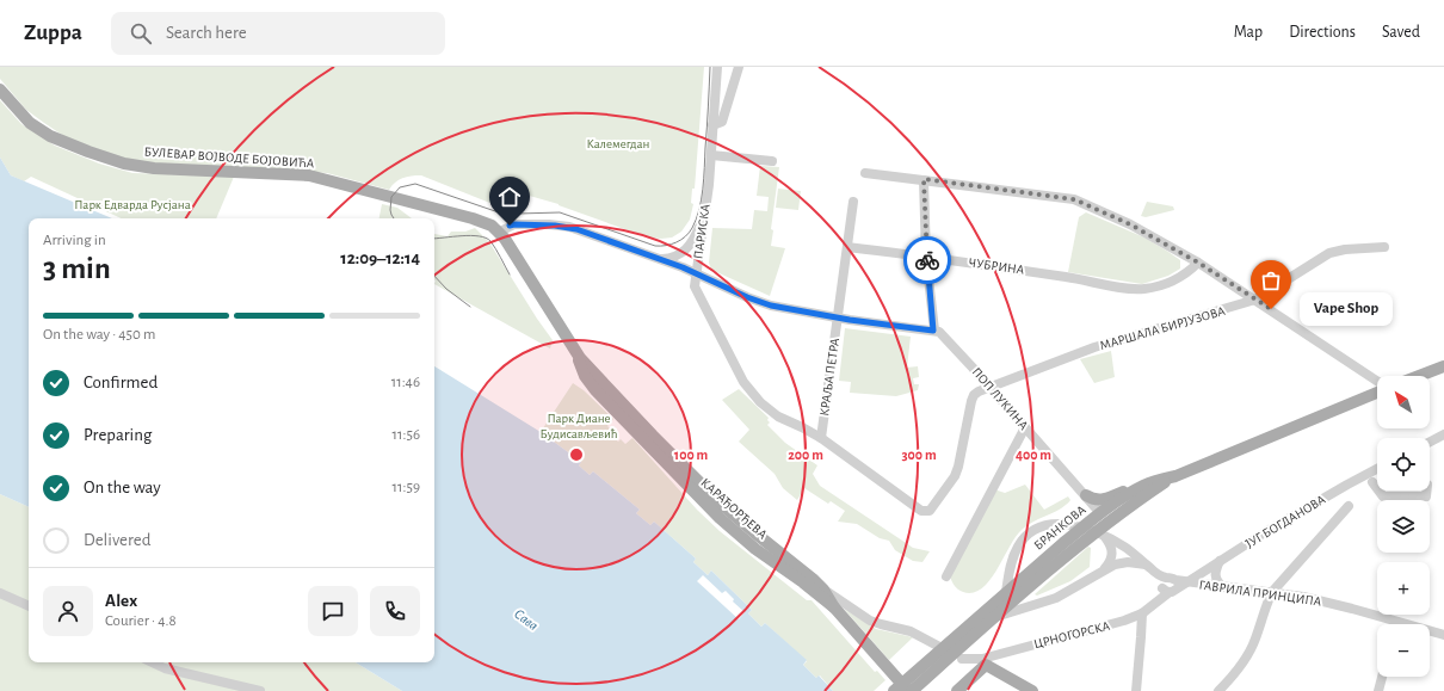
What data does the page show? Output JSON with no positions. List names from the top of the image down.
{
  "streets": {
    "main road": ["БУЛЕВАР ВОЈВОДЕ БОЈОВИЋА", "КАРАЂОРЂЕВА", "БРАНКОВА"],
    "street": [
      "ПАРИСКА",
      "ЧУБРИНА",
      "МАРШАЛА БИРЈУЗОВА",
      "КРАЉА ПЕТРА",
      "ПОП ЛУКИНА",
      "ЈУГ БОГДАНОВА",
      "ГАВРИЛА ПРИНЦИПА",
      "ЦРНОГОРСКА"
    ]
  },
  "crossings": [
    ["БУЛЕВАР ВОЈВОДЕ БОЈОВИЋА", "ПАРИСКА"],
    ["БУЛЕВАР ВОЈВОДЕ БОЈОВИЋА", "КАРАЂОРЂЕВА"],
    ["ПАРИСКА", "КАРАЂОРЂЕВА"],
    ["ЧУБРИНА", "КРАЉА ПЕТРА"],
    ["МАРШАЛА БИРЈУЗОВА", "КРАЉА ПЕТРА"],
    ["МАРШАЛА БИРЈУЗОВА", "ПОП ЛУКИНА"],
    ["ПОП ЛУКИНА", "ЈУГ БОГДАНОВА"],
    ["ПОП ЛУКИНА", "БРАНКОВА"],
    ["ПОП ЛУКИНА", "ГАВРИЛА ПРИНЦИПА"],
    ["ПОП ЛУКИНА", "ЦРНОГОРСКА"],
    ["КАРАЂОРЂЕВА", "ЦРНОГОРСКА"],
    ["ЈУГ БОГДАНОВА", "ГАВРИЛА ПРИНЦИПА"]
  ],
  "water": ["Сава"],
  "parks": ["Калемегдан", "Парк Едварда Русјана", "Парк Диане Будисављевић"],
  "places": ["Vape Shop"],
  "north": "top left",
  "page": {
    "header": "Zuppa",
    "search": "Search here",
    "nav": ["Map", "Directions", "Saved"],
    "heading": ["3 min", "Arriving in", "12:09–12:14"],
    "panel": ["Alex", "Courier · 4.8"],
    "bubble": "Vape Shop",
    "bar": "On the way · 450 m",
    "list": [
      ["Confirmed", "11:46"],
      ["Preparing", "11:56"],
      ["On the way", "11:59"],
      "Delivered"
    ],
    "map_buttons": ["+", "−"]
  },
  "rings": [
    "100 m",
    "200 m",
    "300 m",
    "400 m"
  ]
}
